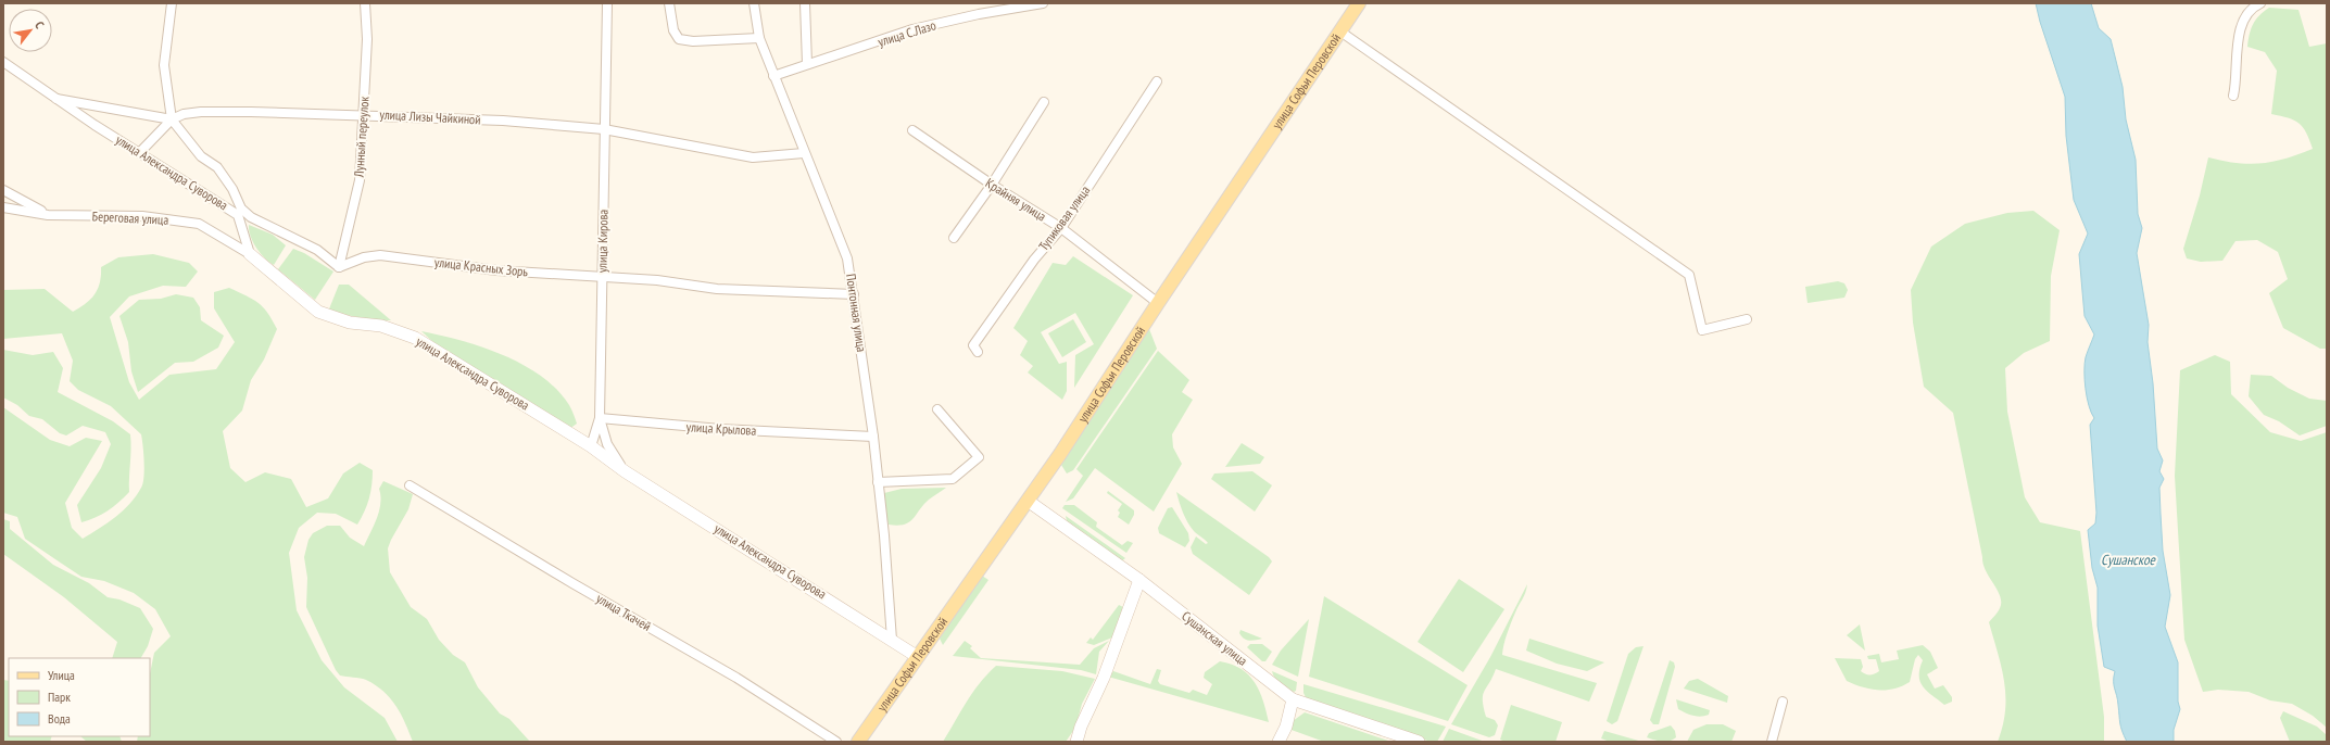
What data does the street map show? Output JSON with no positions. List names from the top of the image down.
{
  "streets": {
    "main road": ["улица Софьи Перовской"],
    "street": [
      "улица С.Лазо",
      "улица Лизы Чайкиной",
      "Лунный переулок",
      "улица Александра Суворова",
      "Крайняя улица",
      "Береговая улица",
      "Тупиковая улица",
      "улица Кирова",
      "улица Красных Зорь",
      "Понтонная улица",
      "улица Крылова",
      "улица Ткачей",
      "Сушанская улица"
    ]
  },
  "crossings": [
    ["улица С.Лазо", "Понтонная улица"],
    ["улица Софьи Перовской", "улица Александра Суворова"],
    ["улица Софьи Перовской", "Крайняя улица"],
    ["улица Софьи Перовской", "Сушанская улица"],
    ["улица Лизы Чайкиной", "Лунный переулок"],
    ["улица Лизы Чайкиной", "улица Александра Суворова"],
    ["улица Лизы Чайкиной", "улица Кирова"],
    ["улица Лизы Чайкиной", "Понтонная улица"],
    ["Лунный переулок", "улица Красных Зорь"],
    ["улица Александра Суворова", "Береговая улица"],
    ["улица Александра Суворова", "улица Кирова"],
    ["улица Александра Суворова", "Понтонная улица"],
    ["Крайняя улица", "Тупиковая улица"],
    ["улица Кирова", "улица Красных Зорь"],
    ["улица Кирова", "улица Крылова"],
    ["улица Красных Зорь", "Понтонная улица"],
    ["Понтонная улица", "улица Крылова"]
  ],
  "water": ["Сушанское"],
  "legend": ["Улица", "Парк", "Вода"],
  "north": "top right"
}
